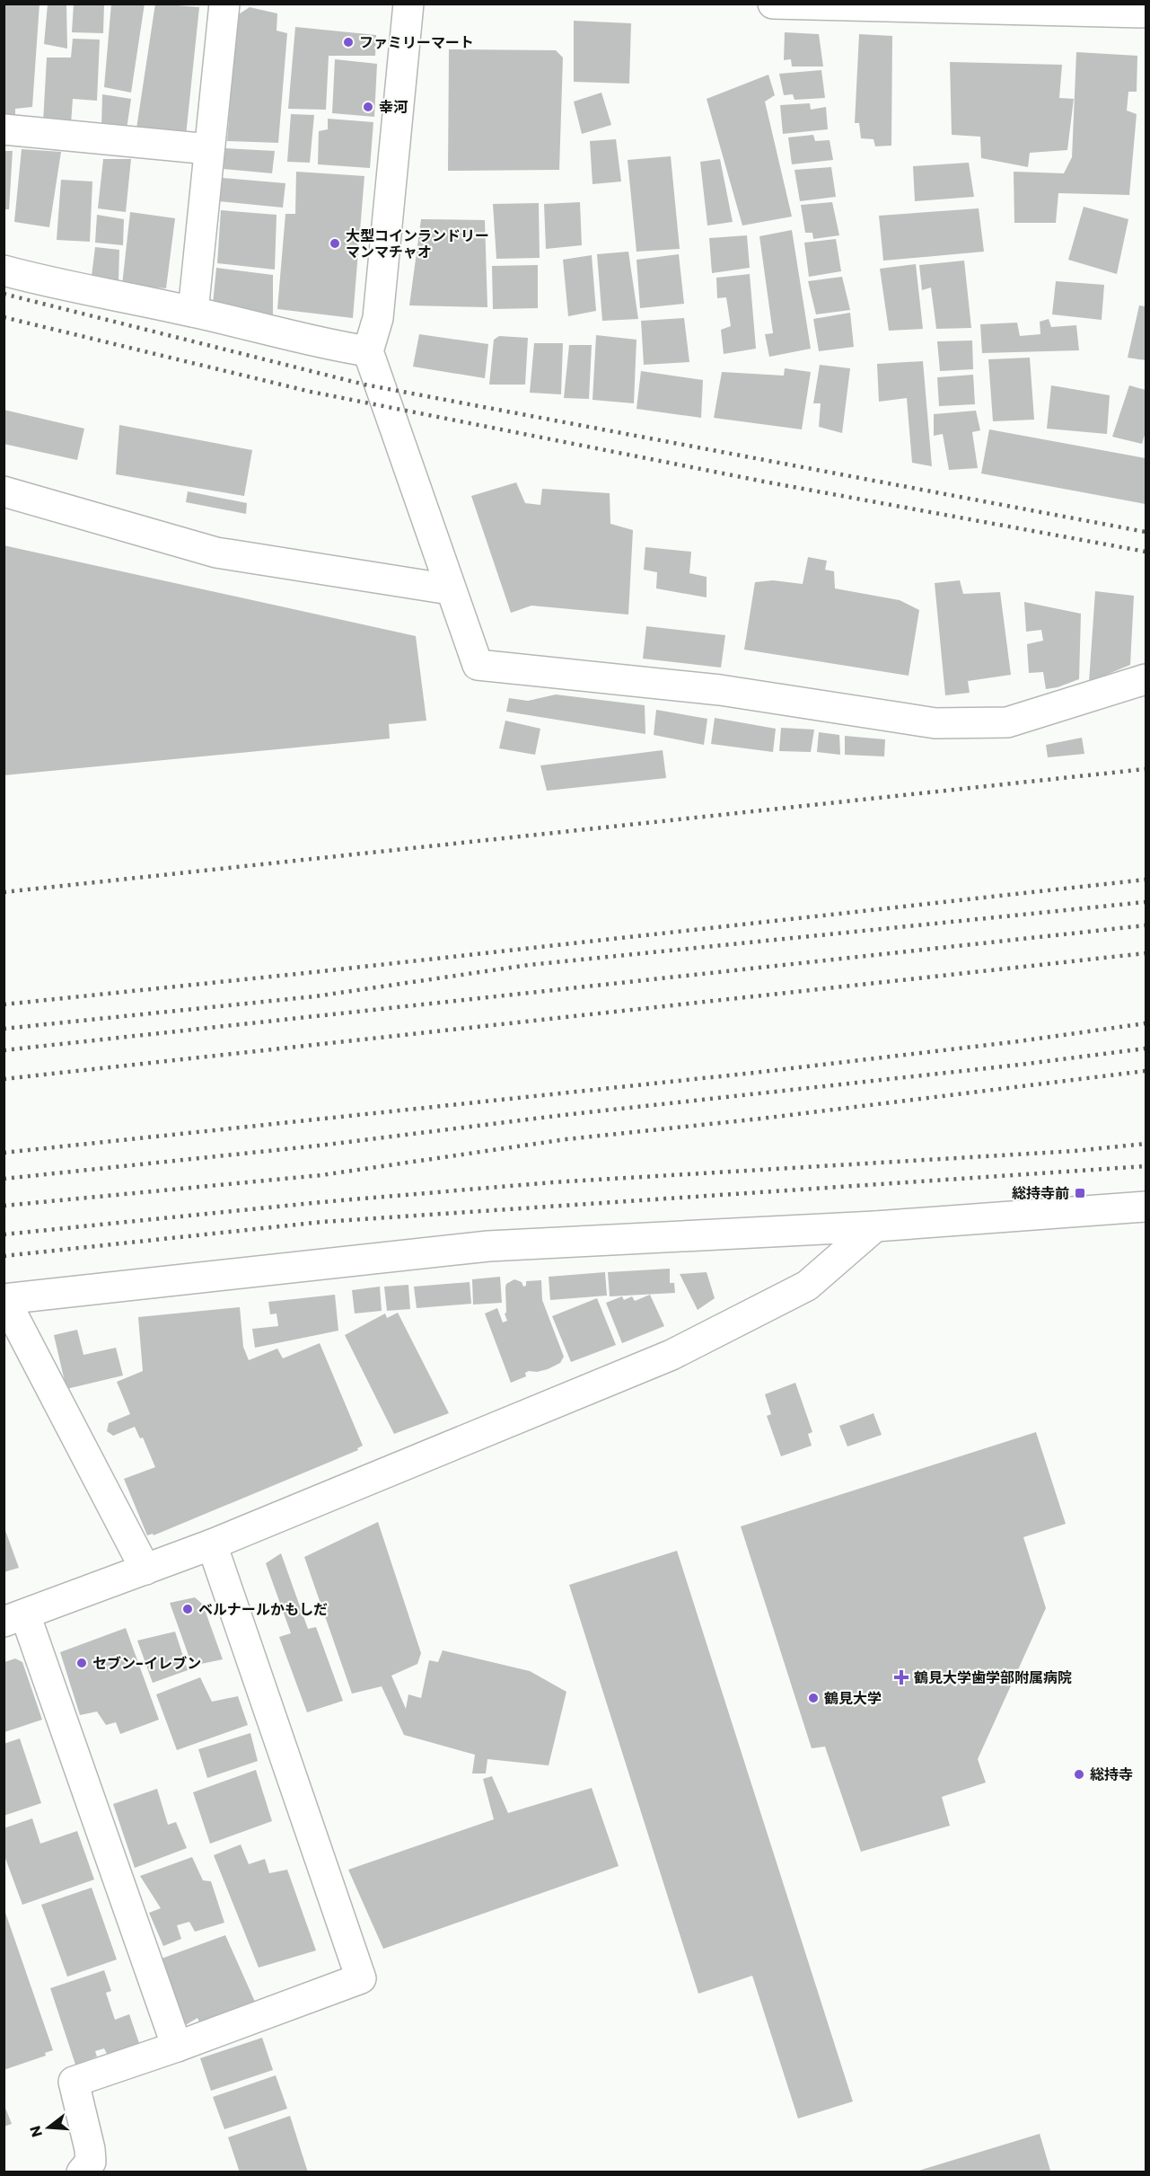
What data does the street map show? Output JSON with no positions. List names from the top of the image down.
{
  "places": {
    "other": [
      "ファミリーマート",
      "幸河",
      "大型コインランドリー マンマチャオ",
      "ベルナールかもしだ",
      "セブン-イレブン",
      "鶴見大学",
      "総持寺"
    ],
    "transit": ["総持寺前"],
    "health": ["鶴見大学歯学部附属病院"]
  },
  "north": "left"
}
